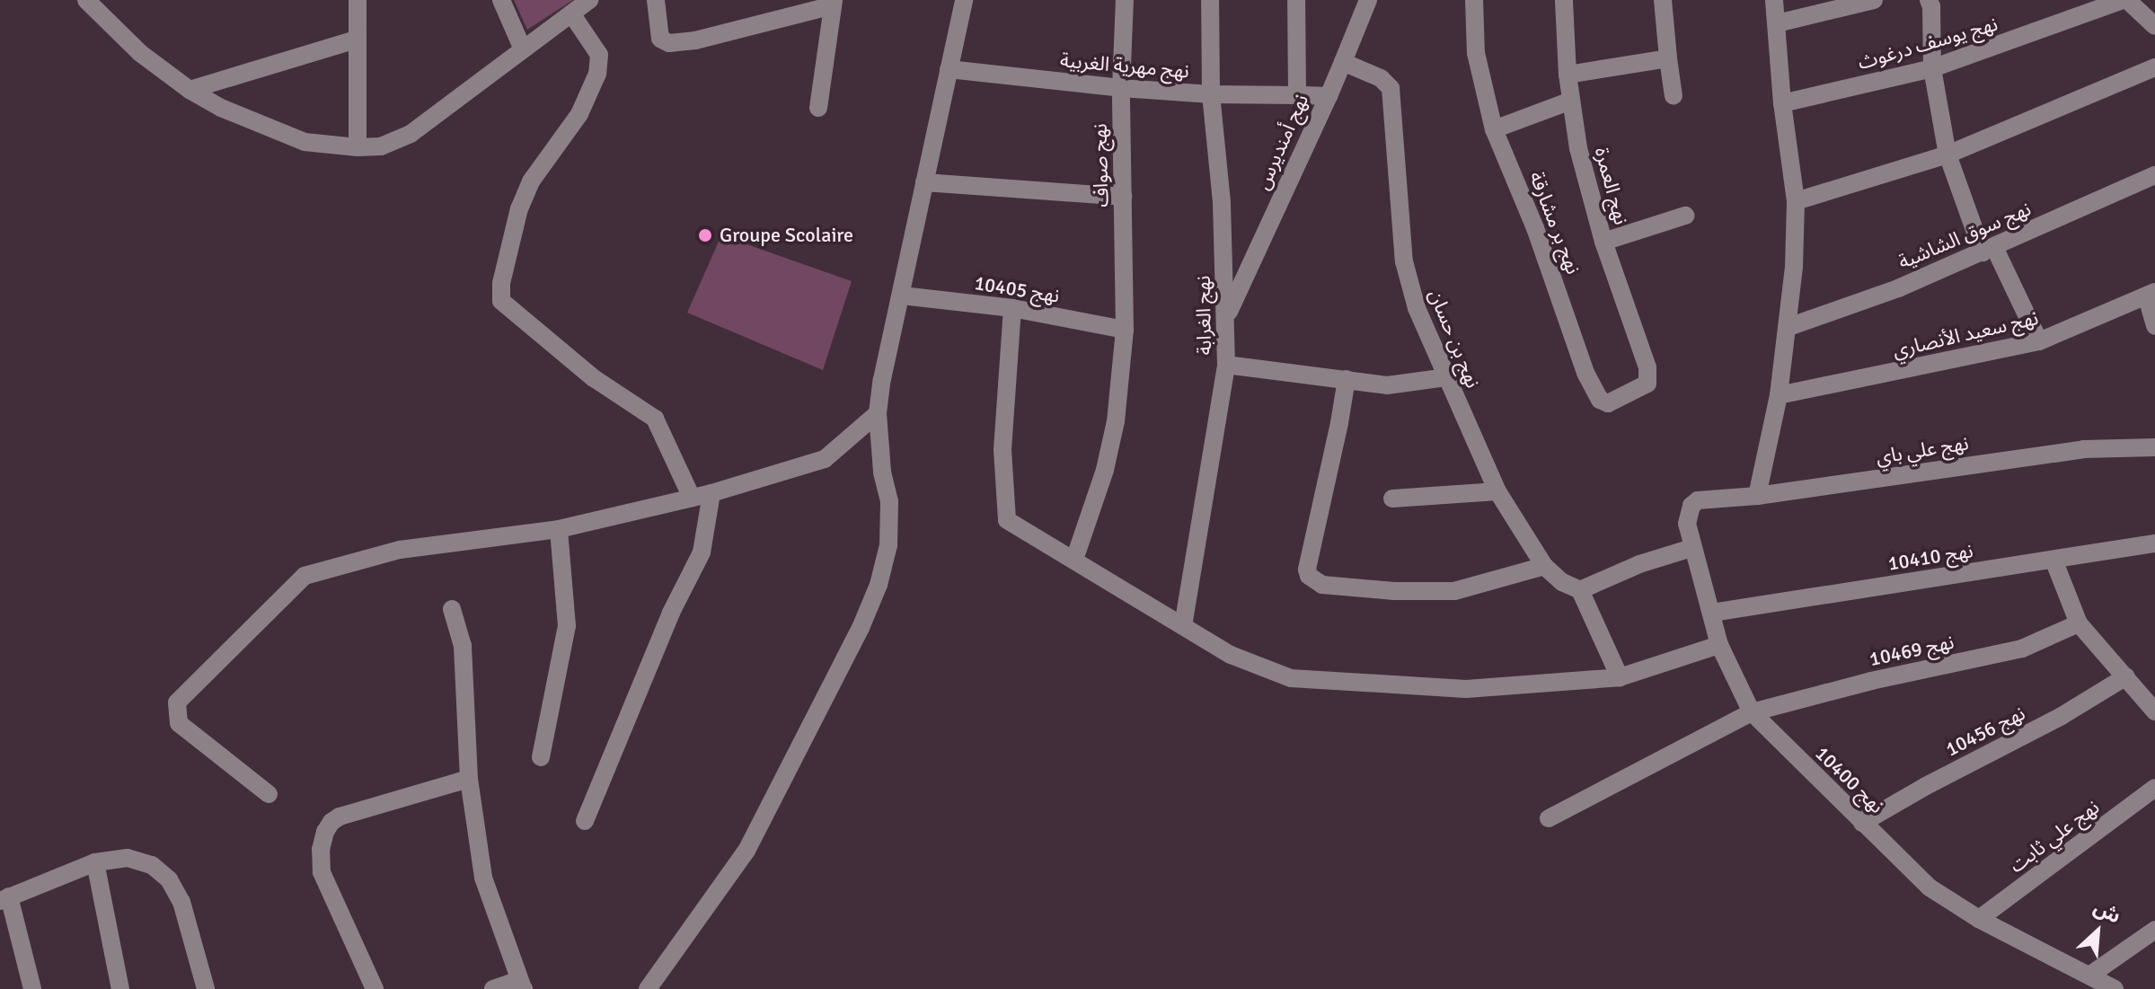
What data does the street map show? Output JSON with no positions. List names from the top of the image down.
{
  "streets": {
    "street": [
      "نهج يوسف درغوث",
      "نهج مهرية الغربية",
      "نهج أمنديرس",
      "نهج صواف",
      "نهج العمرة",
      "نهج بر مشارقة",
      "نهج سوق الشاشية",
      "نهج 10405",
      "نهج الغرابة",
      "نهج سعيد الأنصاري",
      "نهج بن حسان",
      "نهج علي باي",
      "نهج 10410",
      "نهج 10469",
      "نهج 10456",
      "نهج 10400",
      "نهج علي ثابت"
    ]
  },
  "crossings": [
    ["نهج مهرية الغربية", "نهج أمنديرس"],
    ["نهج مهرية الغربية", "نهج صواف"],
    ["نهج مهرية الغربية", "نهج الغرابة"],
    ["نهج أمنديرس", "نهج الغرابة"],
    ["نهج صواف", "نهج 10405"],
    ["نهج العمرة", "نهج بر مشارقة"],
    ["نهج علي باي", "نهج 10400"],
    ["نهج 10410", "نهج 10400"],
    ["نهج 10469", "نهج 10400"],
    ["نهج 10456", "نهج 10400"],
    ["نهج 10400", "نهج علي ثابت"]
  ],
  "places": ["Groupe Scolaire"],
  "north": "top right"
}
